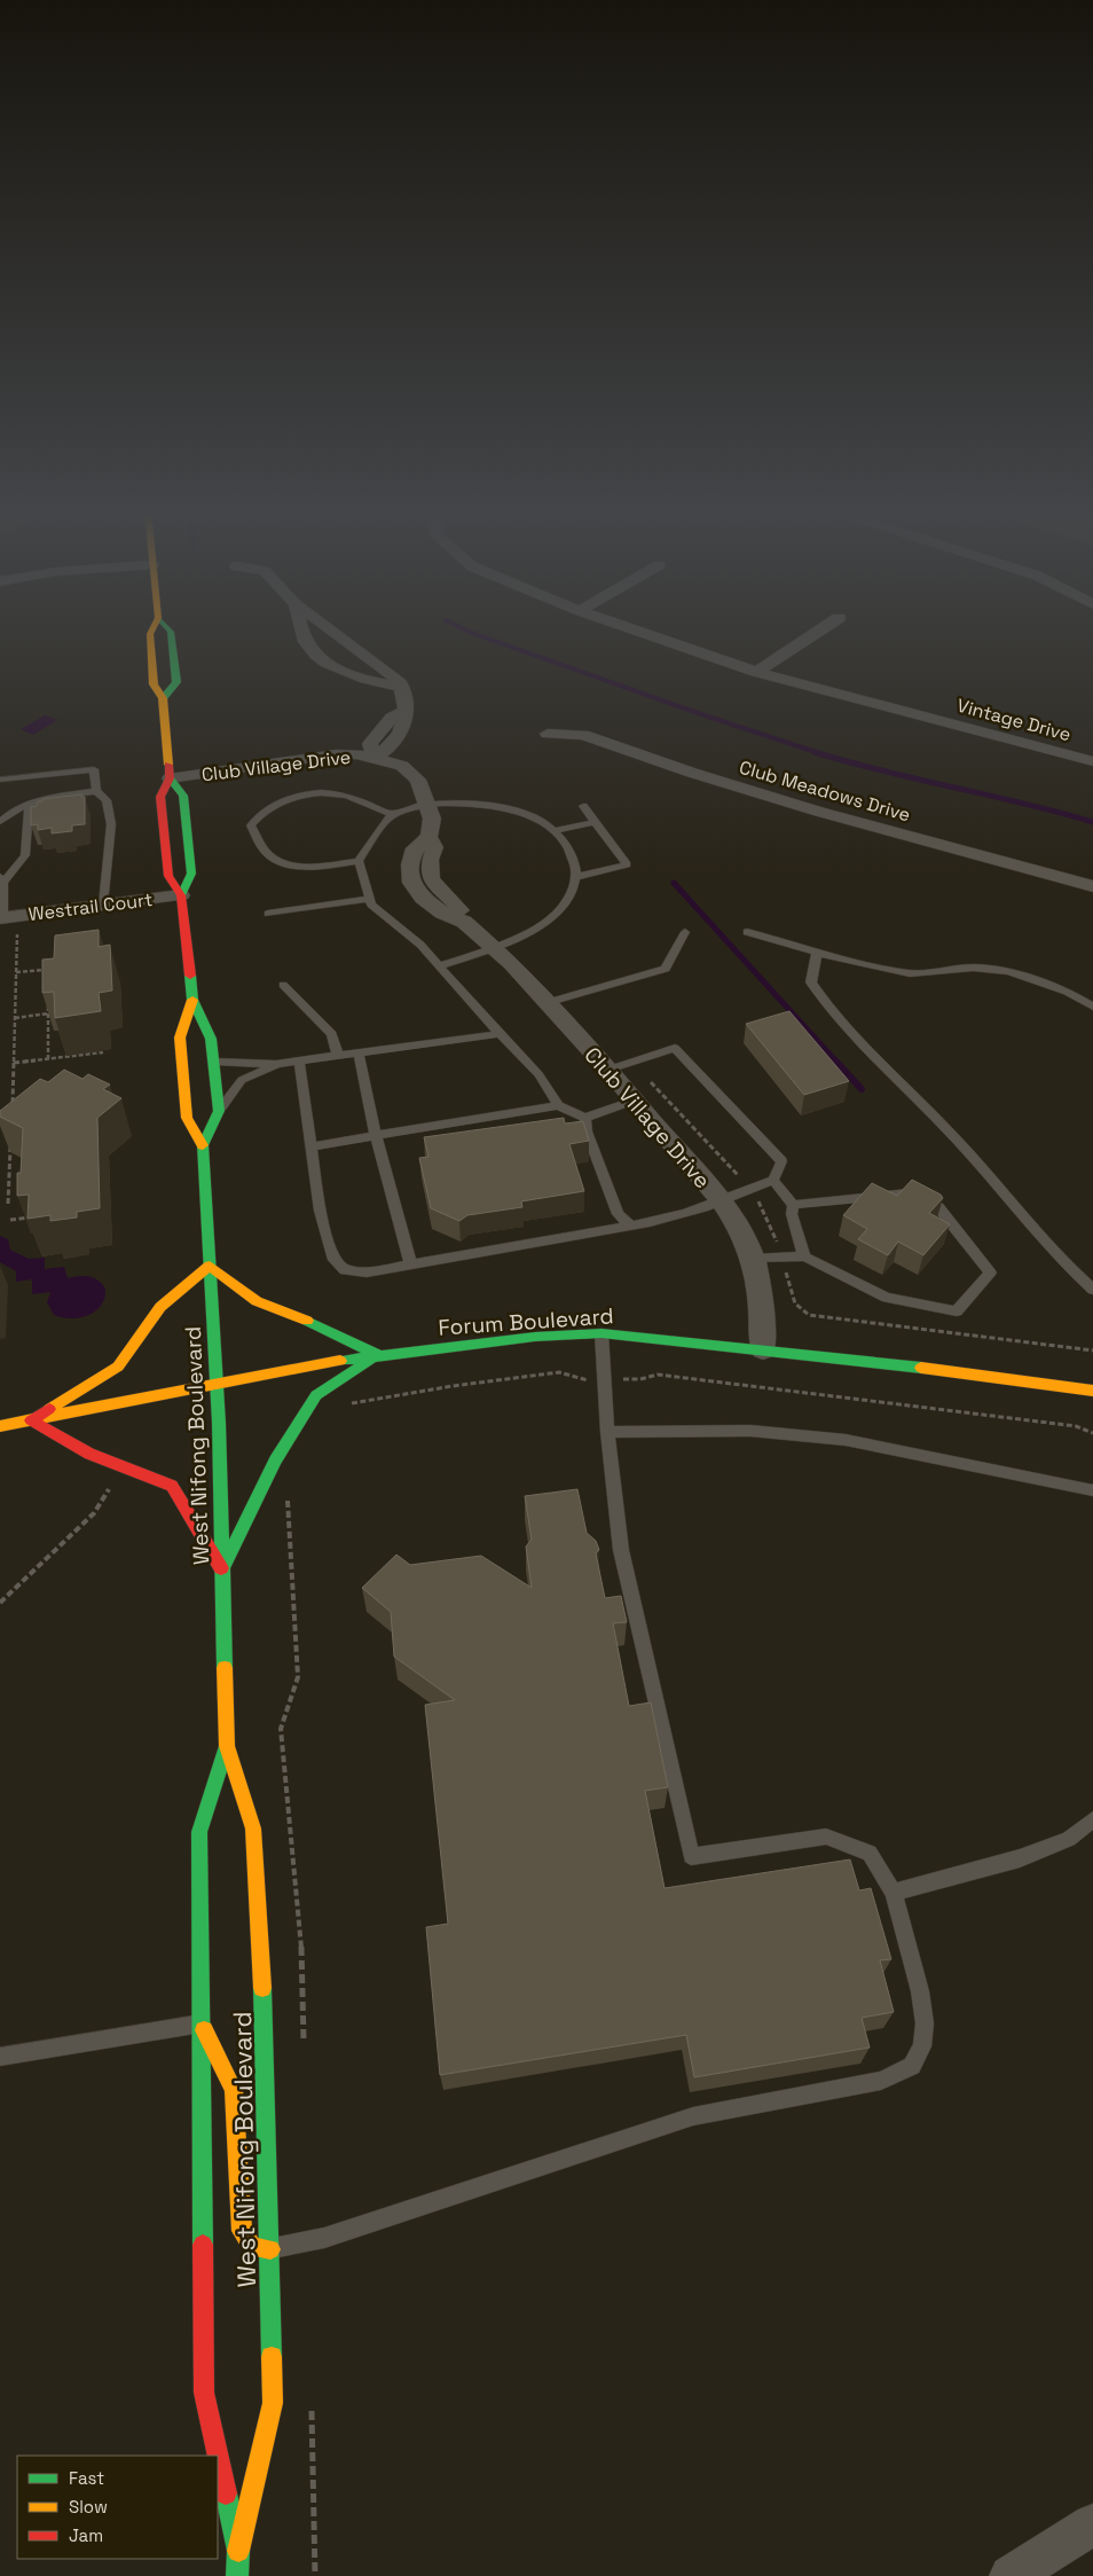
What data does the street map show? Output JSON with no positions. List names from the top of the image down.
{
  "streets": {
    "main road": ["Forum Boulevard", "West Nifong Boulevard"],
    "street": [
      "Vintage Drive",
      "Club Village Drive",
      "Club Meadows Drive",
      "Westrail Court"
    ]
  },
  "crossings": [
    ["Club Village Drive", "Forum Boulevard"],
    ["Club Village Drive", "West Nifong Boulevard"],
    ["Westrail Court", "West Nifong Boulevard"],
    ["Forum Boulevard", "West Nifong Boulevard"]
  ],
  "legend": ["Fast", "Slow", "Jam"]
}
